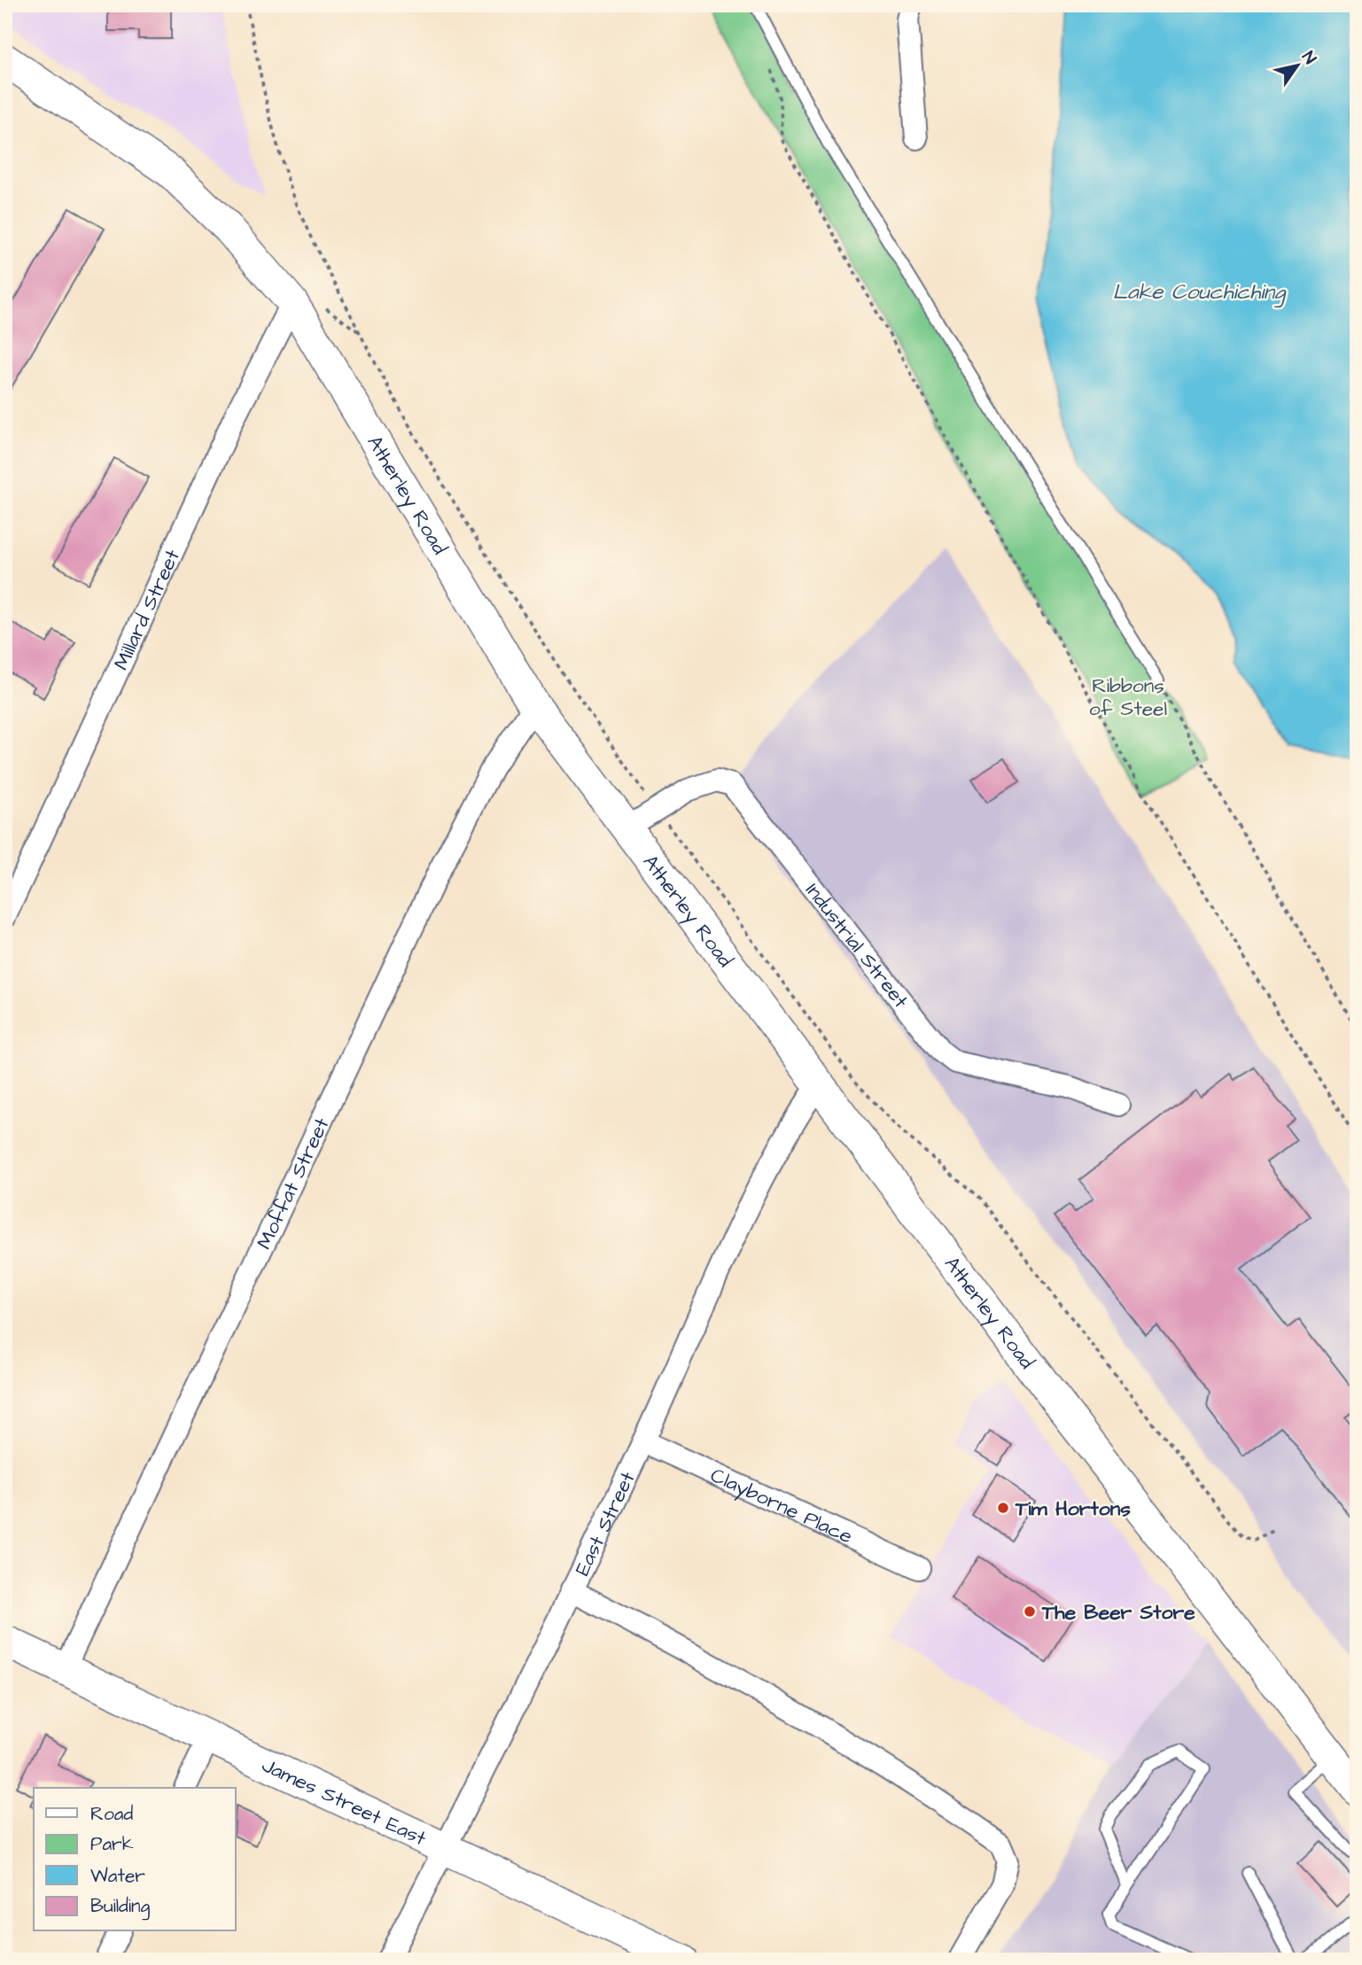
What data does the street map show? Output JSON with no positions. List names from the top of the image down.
{
  "streets": {
    "main road": ["Atherley Road", "James Street East"],
    "street": [
      "Millard Street",
      "Industrial Street",
      "Moffat Street",
      "Clayborne Place",
      "East Street"
    ]
  },
  "crossings": [
    ["Atherley Road", "Millard Street"],
    ["Atherley Road", "Industrial Street"],
    ["Atherley Road", "Moffat Street"],
    ["Atherley Road", "East Street"],
    ["Moffat Street", "James Street East"],
    ["Clayborne Place", "East Street"],
    ["East Street", "James Street East"]
  ],
  "water": ["Lake Couchiching"],
  "parks": ["Ribbons of Steel"],
  "places": ["Tim Hortons", "The Beer Store"],
  "legend": [
    "Road",
    "Park",
    "Water",
    "Building"
  ],
  "north": "top right"
}
